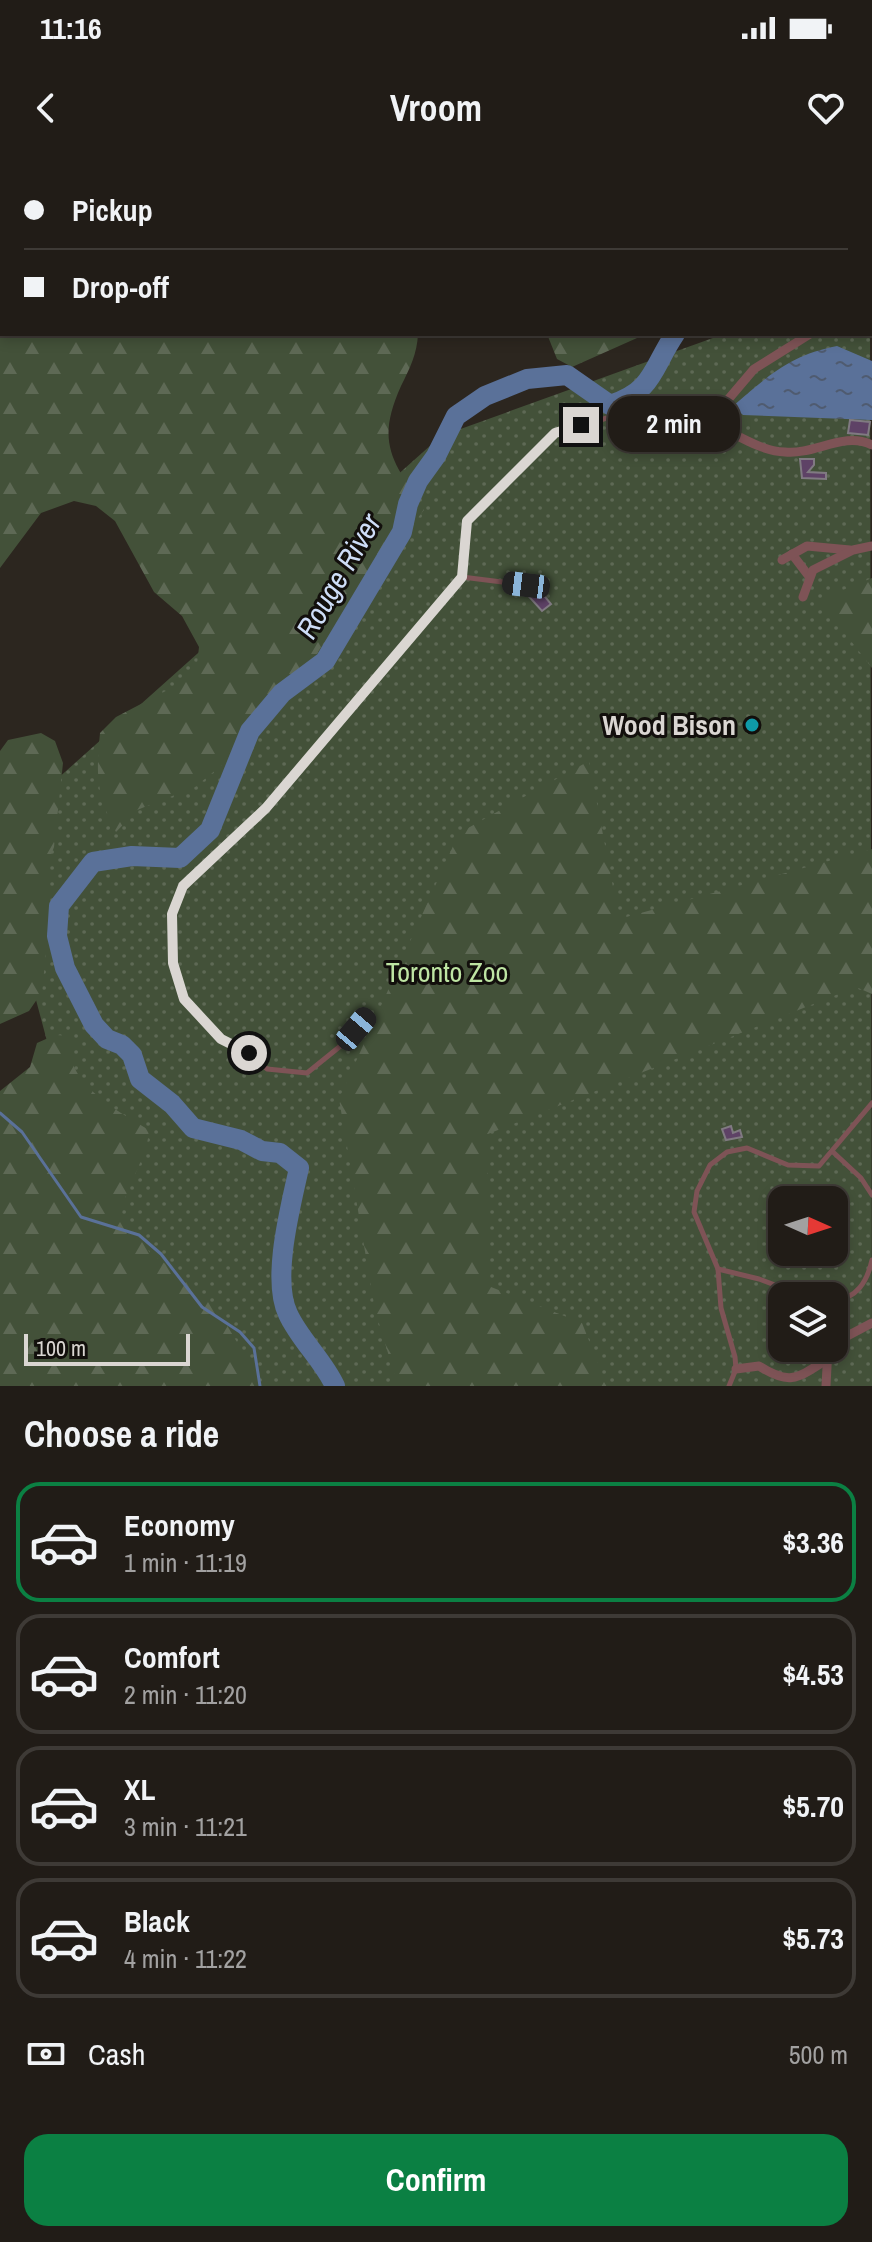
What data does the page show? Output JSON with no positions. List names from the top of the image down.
{
  "water": ["Rouge River"],
  "parks": ["Toronto Zoo"],
  "places": ["Wood Bison"],
  "scale_bar": "100 m",
  "north": "right",
  "page": {
    "status": "11:16",
    "header": "Vroom",
    "banner": ["Pickup", "Drop-off"],
    "bubble": "2 min",
    "scale": "100 m",
    "heading": "Choose a ride",
    "list": [
      {
        "name": "Economy",
        "note": "1 min · 11:19",
        "value": "$3.36"
      },
      {
        "name": "Comfort",
        "note": "2 min · 11:20",
        "value": "$4.53"
      },
      {
        "name": "XL",
        "note": "3 min · 11:21",
        "value": "$5.70"
      },
      {
        "name": "Black",
        "note": "4 min · 11:22",
        "value": "$5.73"
      }
    ],
    "pay": ["Cash", "500 m"],
    "buttons": "Confirm"
  }
}
